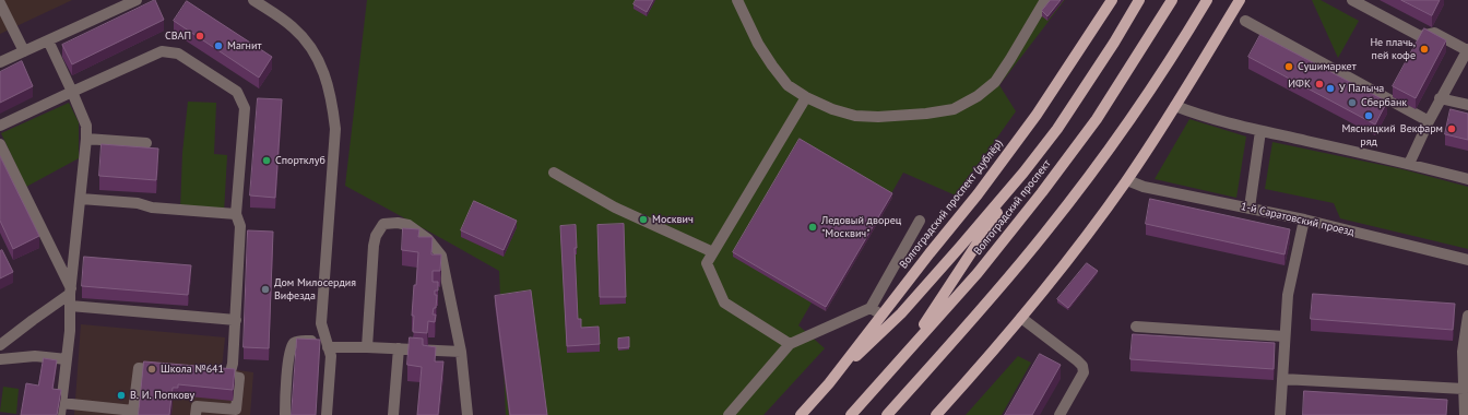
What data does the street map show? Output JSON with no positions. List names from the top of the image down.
{
  "streets": {
    "main road": ["Волгоградский проспект (дублёр)", "Волгоградский проспект"],
    "street": ["1-й Саратовский проезд"]
  },
  "places": [
    "СВАП",
    "Магнит",
    "Не плачь, пей кофе",
    "Сушимаркет",
    "ИФК",
    "У Палыча",
    "Сбербанк",
    "Мясницкий ряд",
    "Векфарм",
    "Спортклуб",
    "Москвич",
    "Ледовый дворец \"Москвич\"",
    "Дом Милосердия Вифезда",
    "Школа №641",
    "В. И. Попкову"
  ]
}
